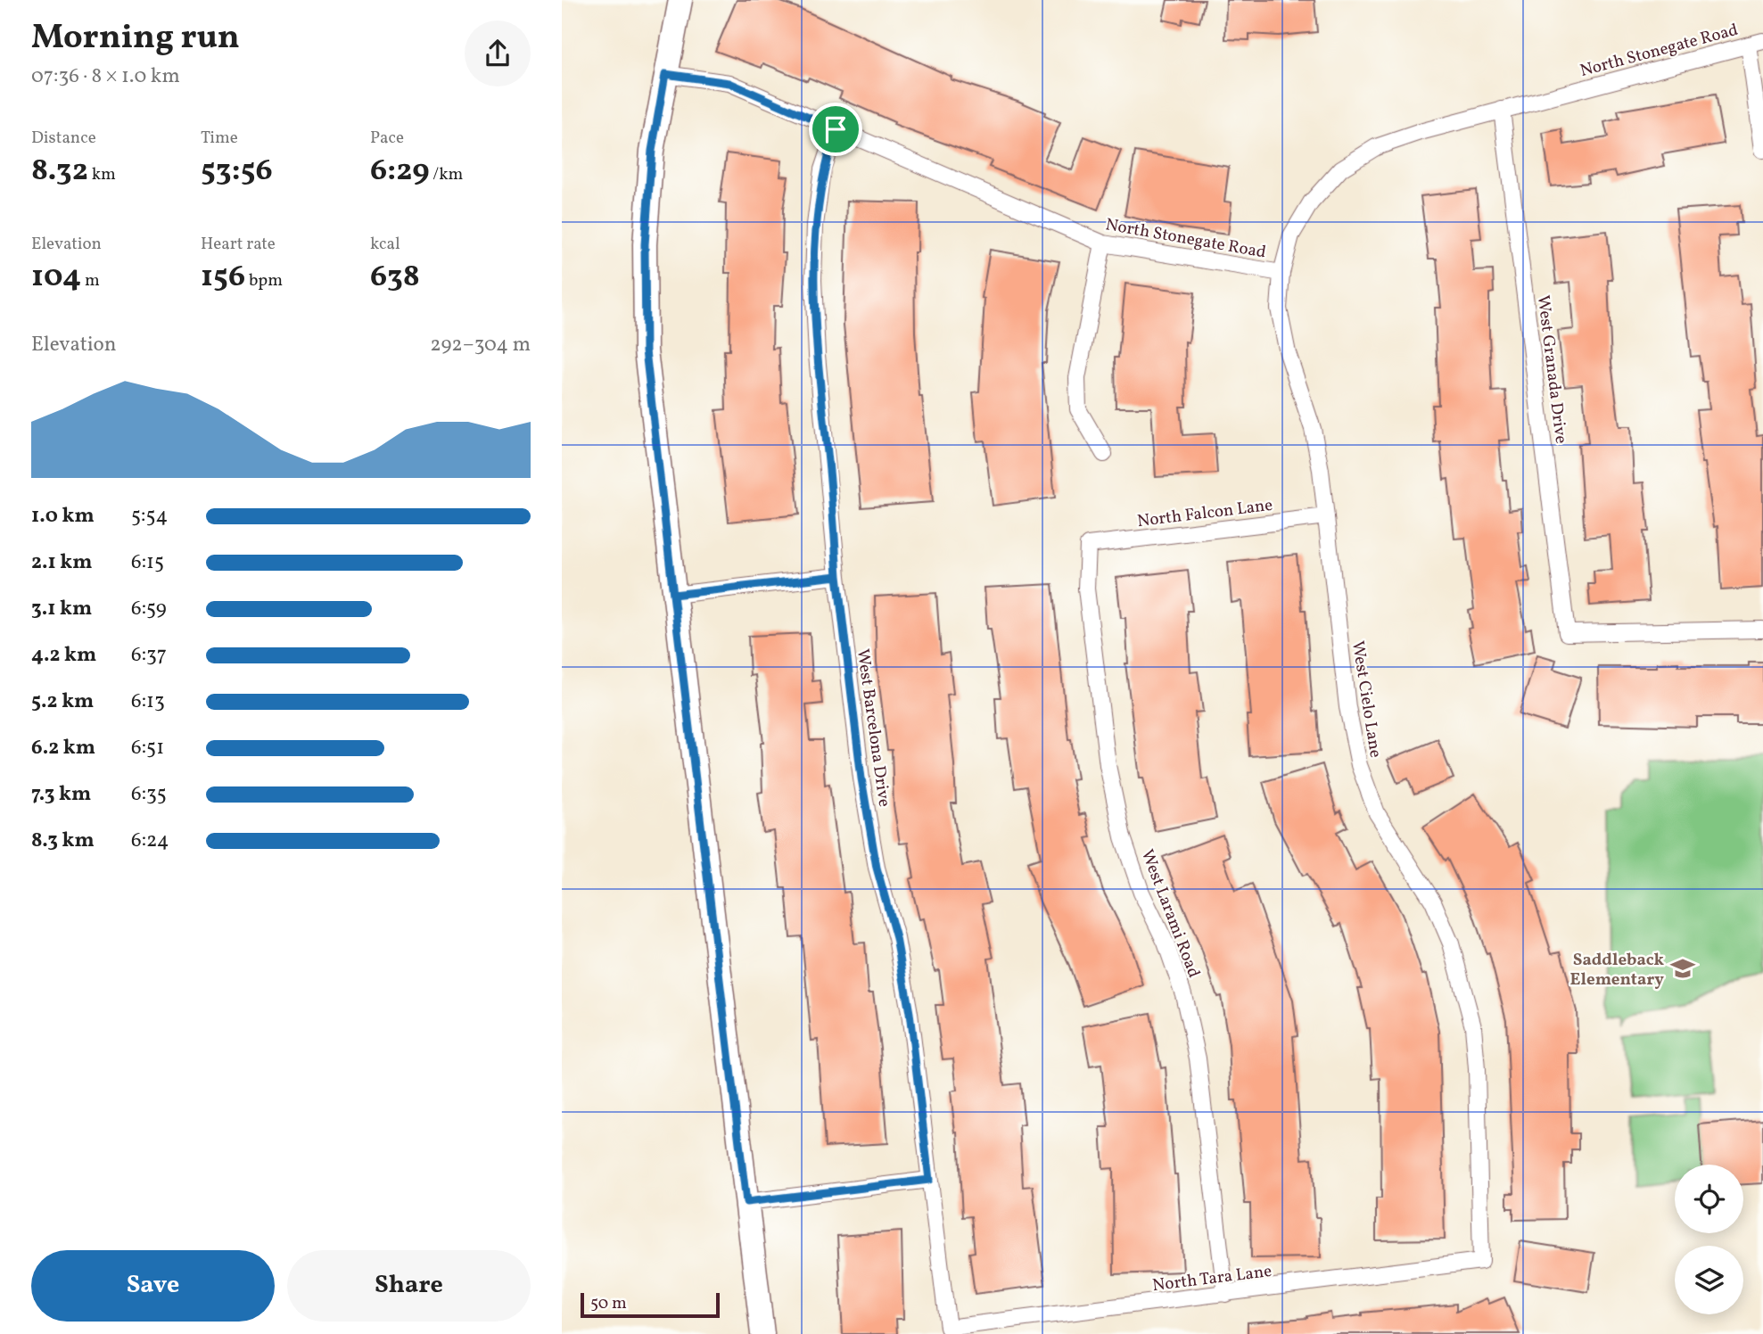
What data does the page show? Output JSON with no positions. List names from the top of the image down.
{
  "streets": {
    "street": [
      "North Stonegate Road",
      "West Granada Drive",
      "North Falcon Lane",
      "West Cielo Lane",
      "West Barcelona Drive",
      "West Larami Road",
      "North Tara Lane"
    ]
  },
  "crossings": [
    ["North Stonegate Road", "West Granada Drive"],
    ["North Stonegate Road", "West Cielo Lane"],
    ["North Stonegate Road", "West Barcelona Drive"],
    ["North Falcon Lane", "West Cielo Lane"],
    ["North Falcon Lane", "West Larami Road"],
    ["West Cielo Lane", "North Tara Lane"],
    ["West Barcelona Drive", "North Tara Lane"],
    ["West Larami Road", "North Tara Lane"]
  ],
  "places": {
    "school or university": ["Saddleback Elementary"]
  },
  "scale_bar": "50 m",
  "page": {
    "heading": ["Morning run", "07:36 · 8 × 1.0 km"],
    "stats": [
      ["Distance", "8.32 km"],
      ["Time", "53:56"],
      ["Pace", "6:29 /km"],
      ["Elevation", "104 m"],
      ["Heart rate", "156 bpm"],
      ["kcal", "638"]
    ],
    "chart": ["Elevation", "292–304 m"],
    "list": [
      {
        "name": "1.0 km",
        "note": "5:54"
      },
      {
        "name": "2.1 km",
        "note": "6:15"
      },
      {
        "name": "3.1 km",
        "note": "6:59"
      },
      {
        "name": "4.2 km",
        "note": "6:37"
      },
      {
        "name": "5.2 km",
        "note": "6:13"
      },
      {
        "name": "6.2 km",
        "note": "6:51"
      },
      {
        "name": "7.3 km",
        "note": "6:35"
      },
      {
        "name": "8.3 km",
        "note": "6:24"
      }
    ],
    "buttons": ["Save", "Share"],
    "scale": "50 m"
  }
}
